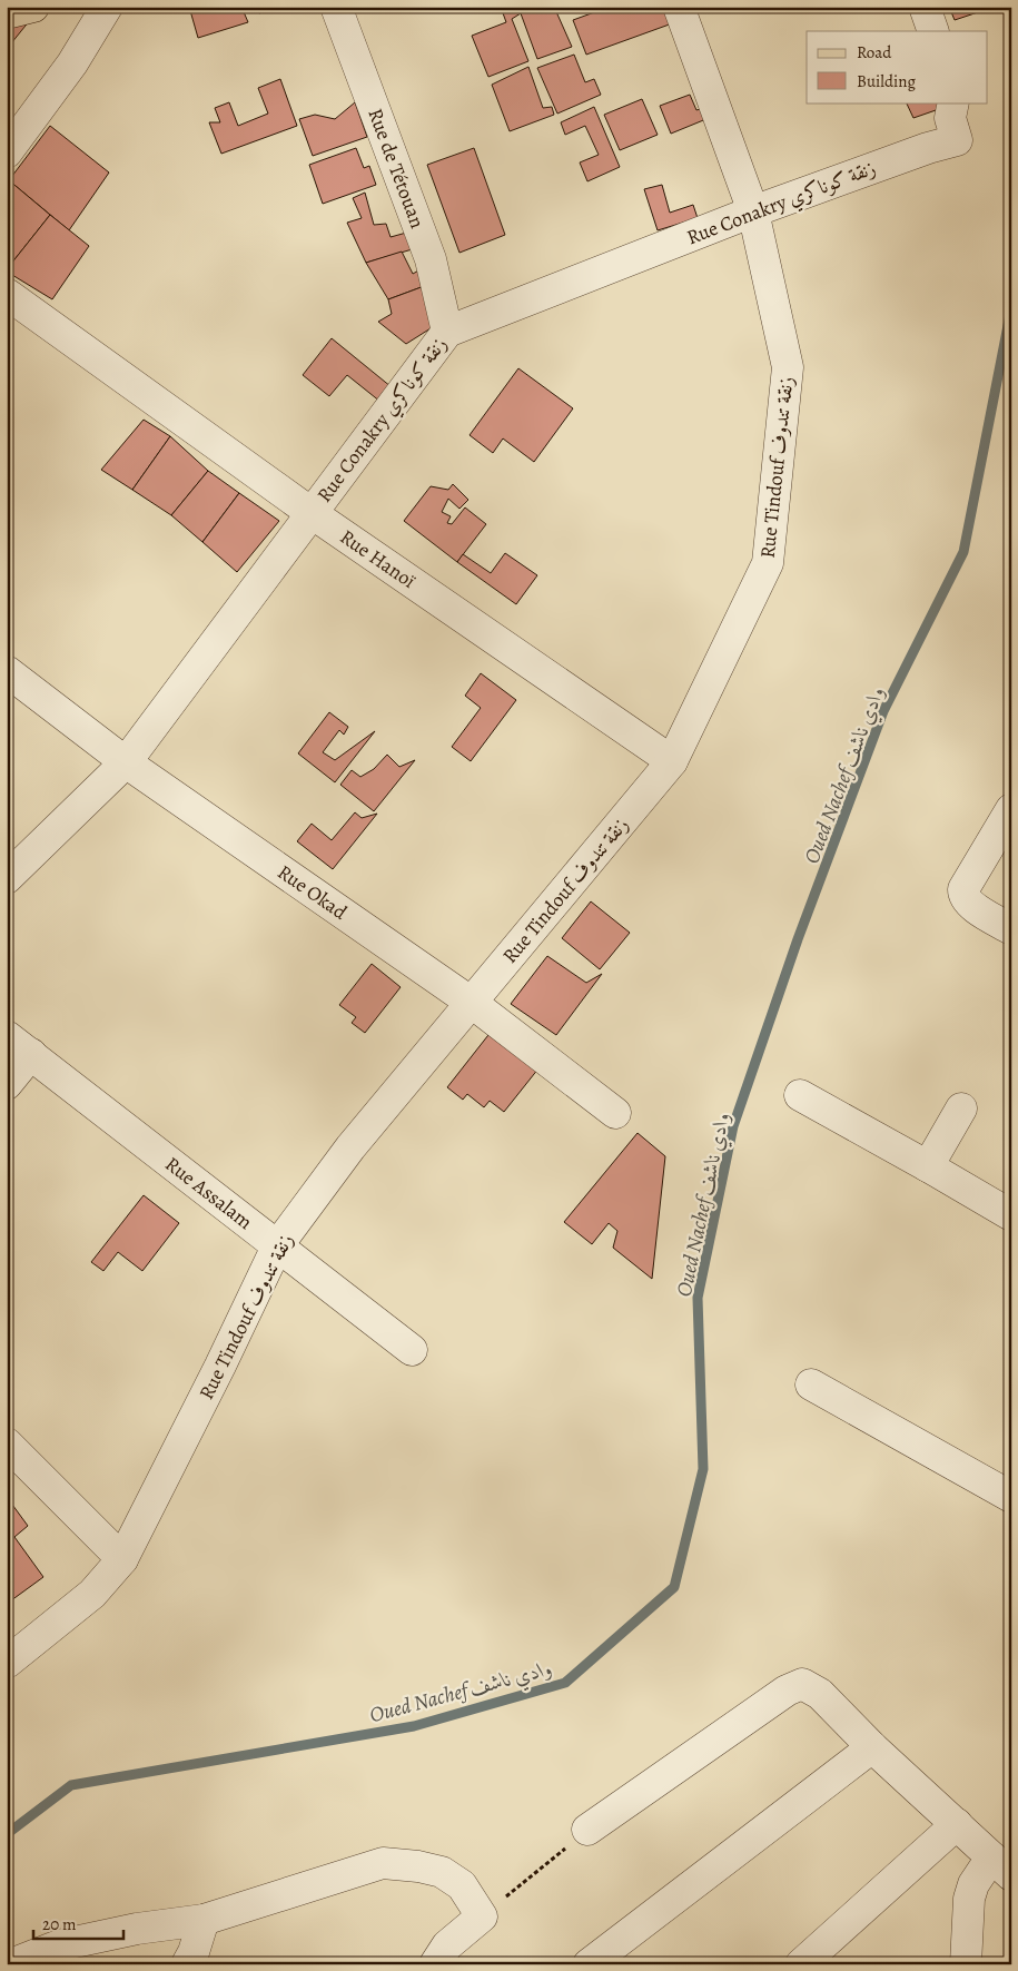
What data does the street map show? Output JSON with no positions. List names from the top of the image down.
{
  "streets": {
    "street": [
      "Rue de Tétouan",
      "Rue Conakry زنقة كوناكري",
      "Rue Tindouf زنقة تندوف",
      "Rue Hanoï",
      "Rue Okad",
      "Rue Assalam"
    ]
  },
  "crossings": [
    ["Rue de Tétouan", "Rue Conakry زنقة كوناكري"],
    ["Rue Conakry زنقة كوناكري", "Rue Tindouf زنقة تندوف"],
    ["Rue Conakry زنقة كوناكري", "Rue Hanoï"],
    ["Rue Conakry زنقة كوناكري", "Rue Okad"],
    ["Rue Tindouf زنقة تندوف", "Rue Hanoï"],
    ["Rue Tindouf زنقة تندوف", "Rue Okad"],
    ["Rue Tindouf زنقة تندوف", "Rue Assalam"]
  ],
  "water": ["Oued Nachef وادي ناشف"],
  "legend": ["Road", "Building"],
  "scale_bar": "20 m"
}
